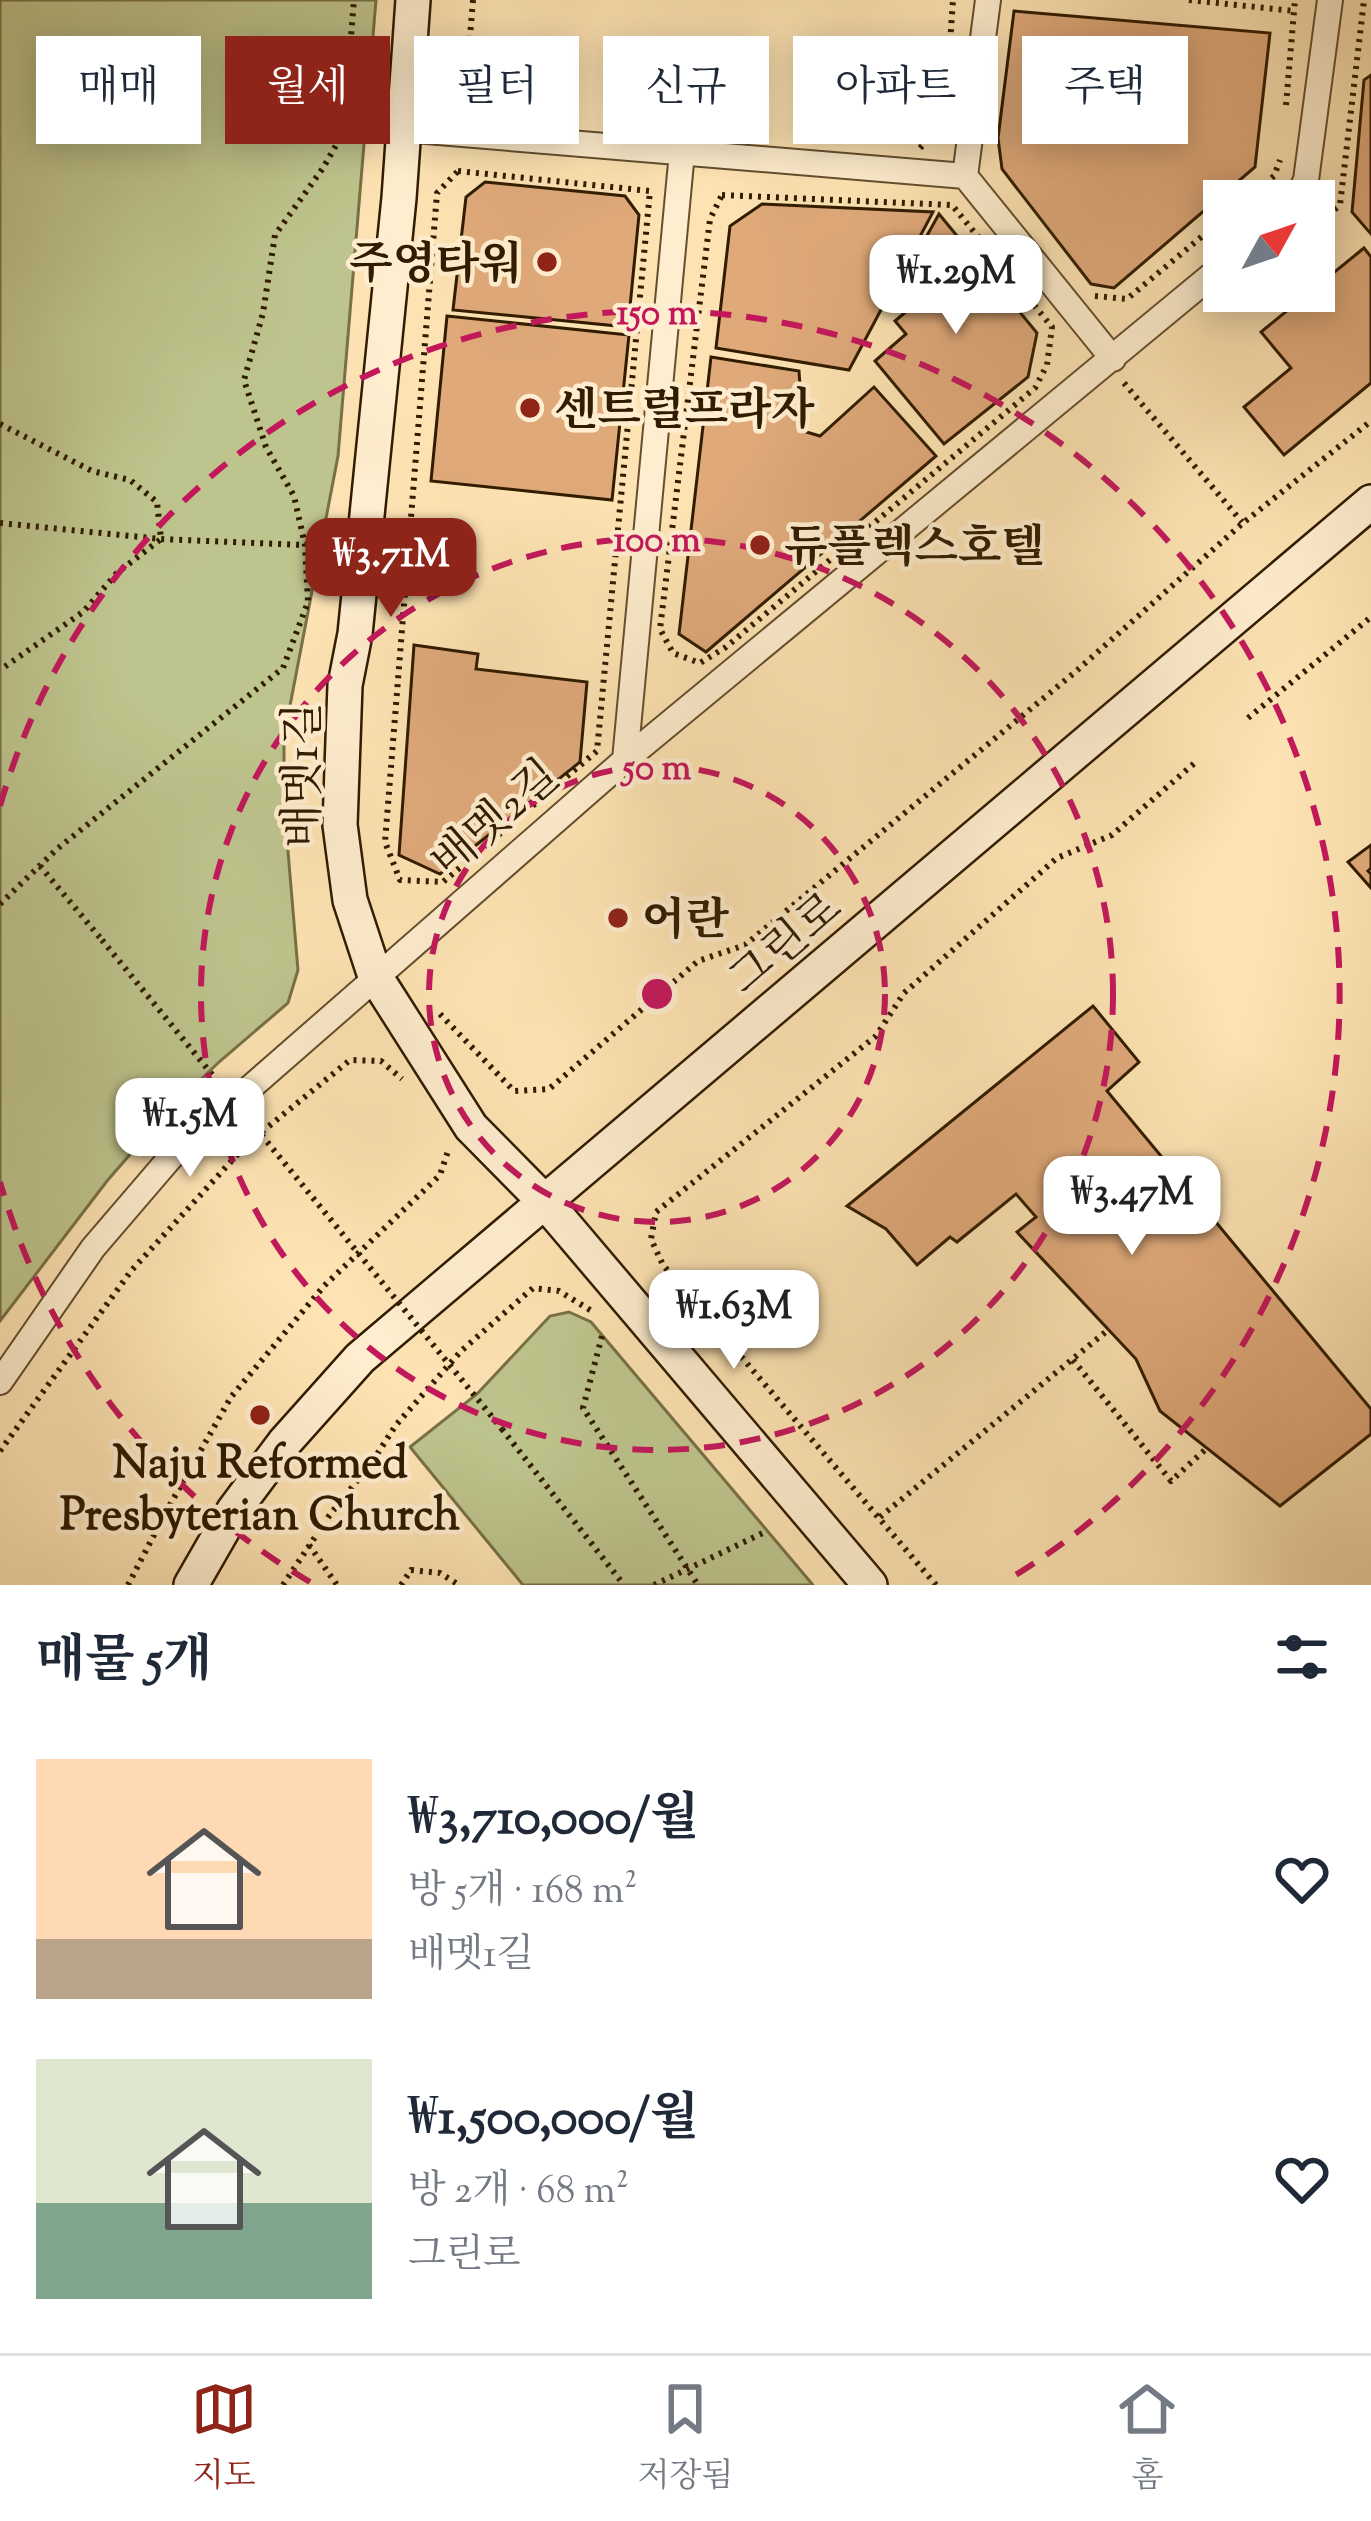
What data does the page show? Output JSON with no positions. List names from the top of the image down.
{
  "streets": {
    "street": ["배멧1길", "배멧2길", "그린로"]
  },
  "crossings": [
    ["배멧1길", "배멧2길"],
    ["배멧1길", "그린로"]
  ],
  "places": [
    "주영타워",
    "센트럴프라자",
    "듀플렉스호텔",
    "어란",
    "Naju Reformed Presbyterian Church"
  ],
  "north": "top right",
  "page": {
    "chip": [
      "매매",
      "월세",
      "필터",
      "신규",
      "아파트",
      "주택"
    ],
    "price": [
      "₩1.29M",
      "₩3.71M",
      "₩1.5M",
      "₩3.47M",
      "₩1.63M"
    ],
    "heading": "매물 5개",
    "list": [
      {
        "name": "₩3,710,000/월",
        "note": "방 5개 · 168 m² · 배멧1길"
      },
      {
        "name": "₩1,500,000/월",
        "note": "방 2개 · 68 m² · 그린로"
      }
    ],
    "tabs": ["지도", "저장됨", "홈"]
  },
  "rings": ["150 m", "100 m", "50 m"]
}
